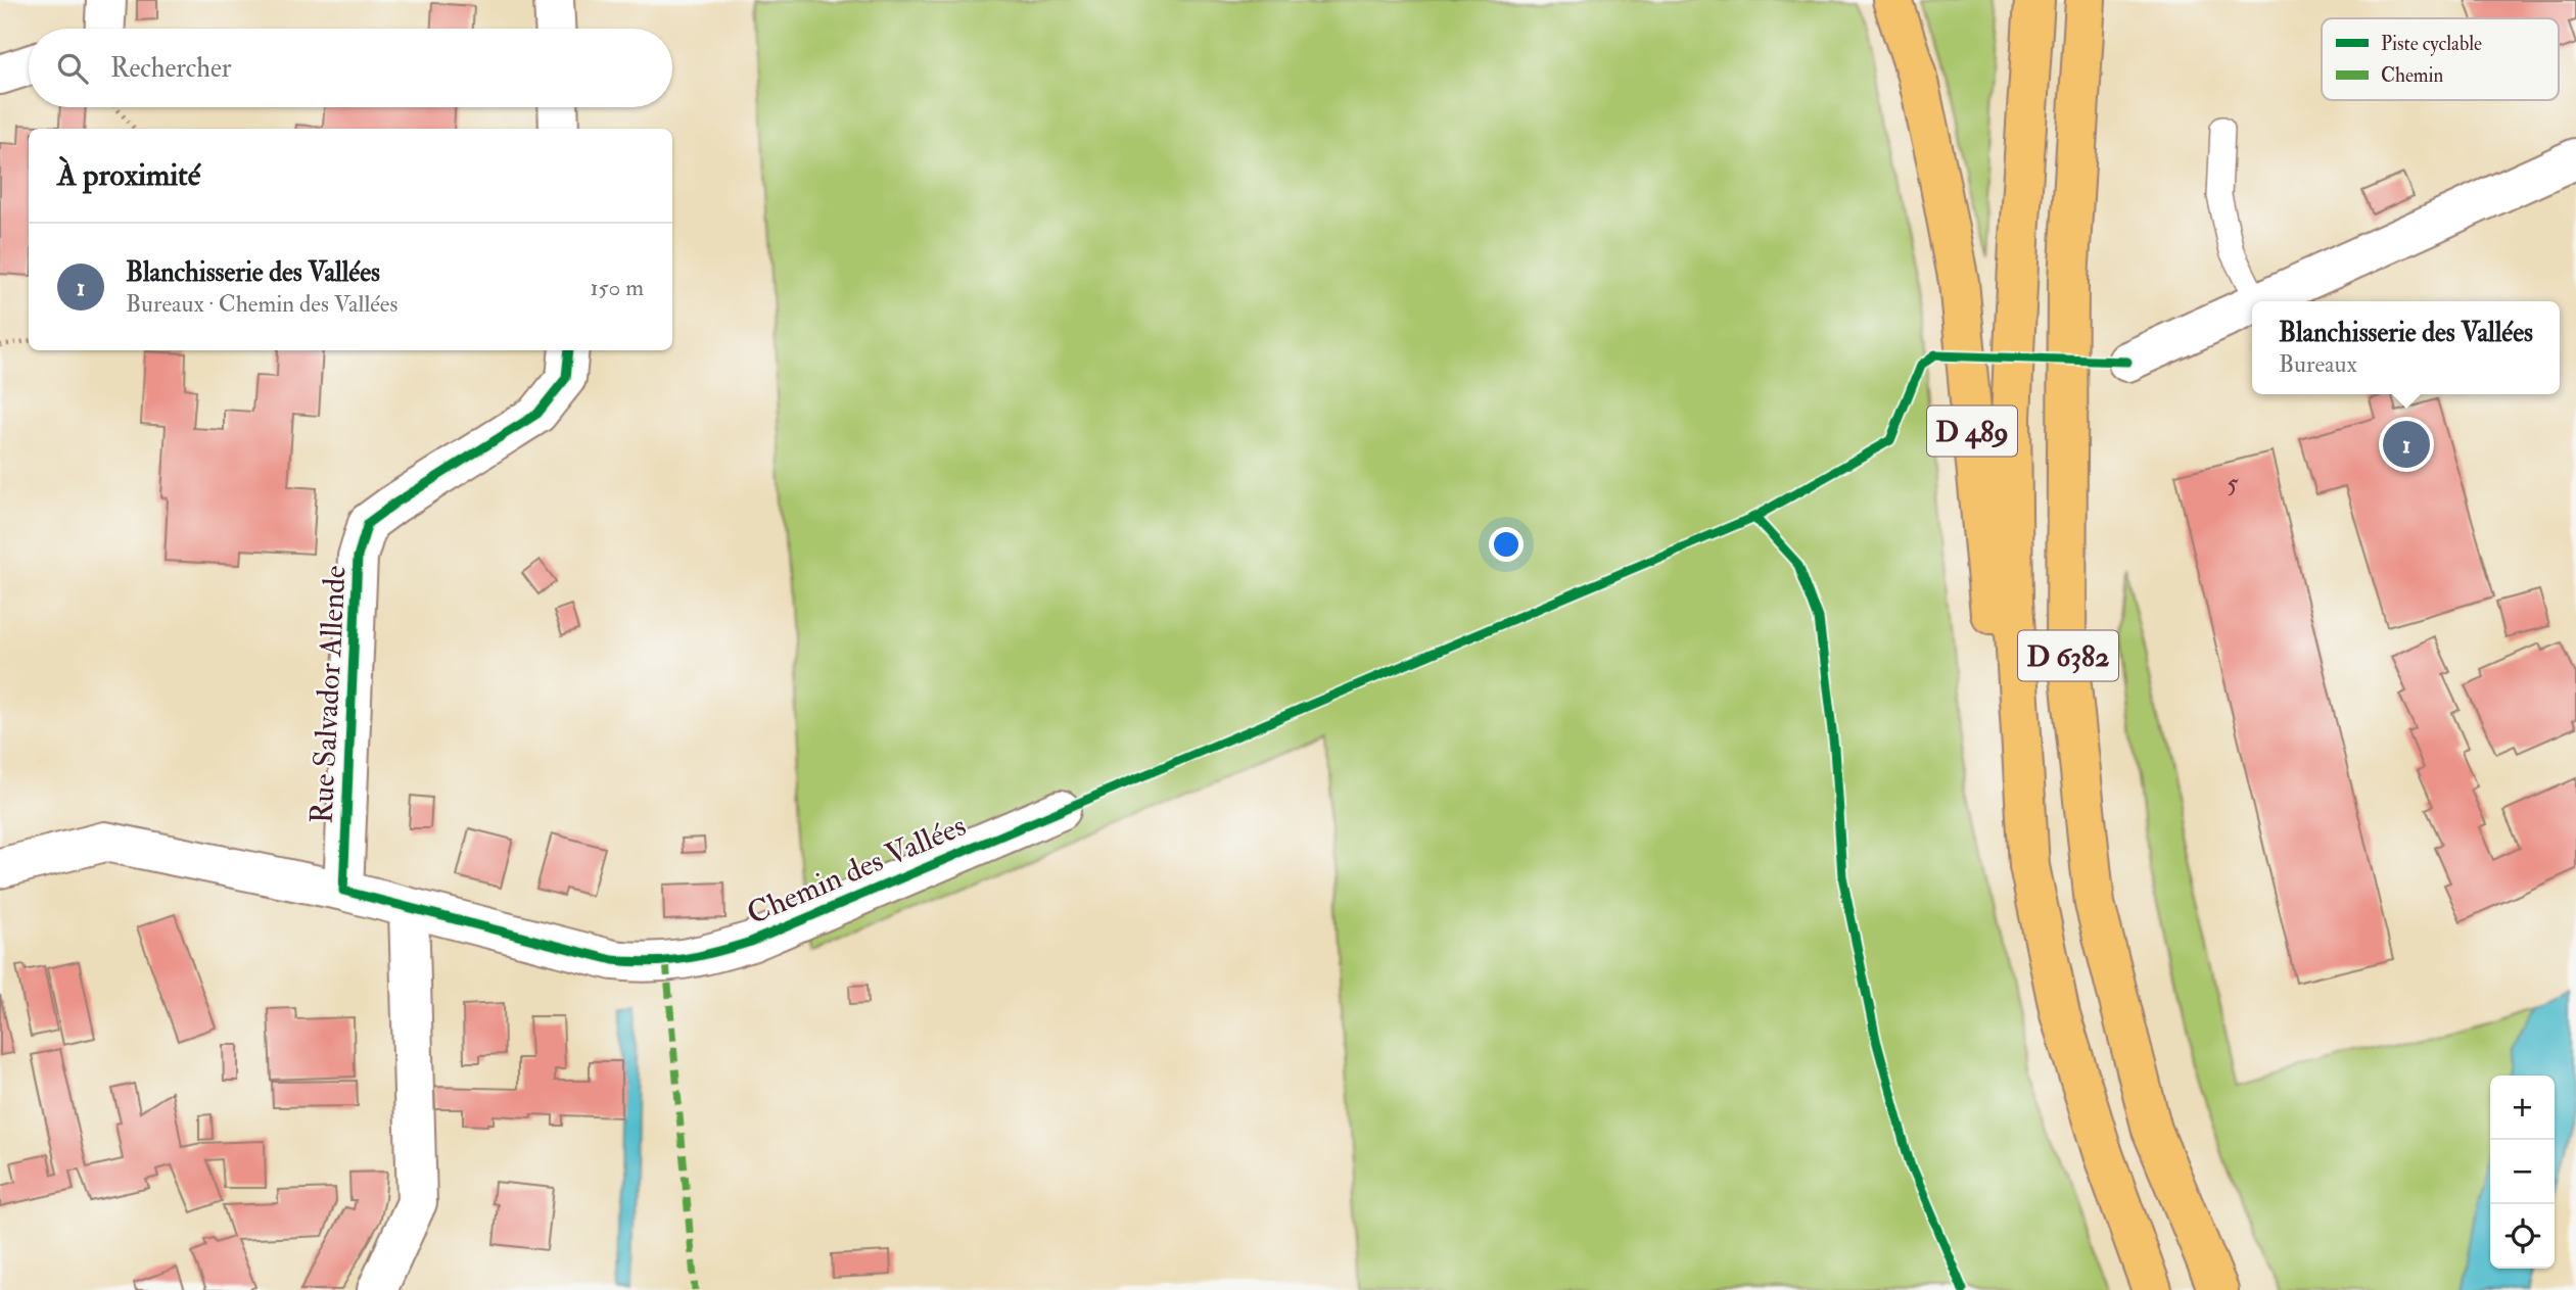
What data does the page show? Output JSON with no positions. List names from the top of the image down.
{
  "streets": {
    "highway": ["D 489", "D 6382"],
    "street": ["Rue Salvador Allende", "Chemin des Vallées"]
  },
  "crossings": [
    ["D 489", "D 6382"],
    ["Rue Salvador Allende", "Chemin des Vallées"]
  ],
  "house_numbers": ["5"],
  "legend": ["Piste cyclable", "Chemin"],
  "page": {
    "search": "Rechercher",
    "heading": "À proximité",
    "list": [
      {
        "mark": "1",
        "name": "Blanchisserie des Vallées",
        "note": "Bureaux · Chemin des Vallées",
        "value": "150 m"
      }
    ],
    "popup": ["Blanchisserie des Vallées", "Bureaux"],
    "pins": "1",
    "map_buttons": ["+", "−"]
  }
}
